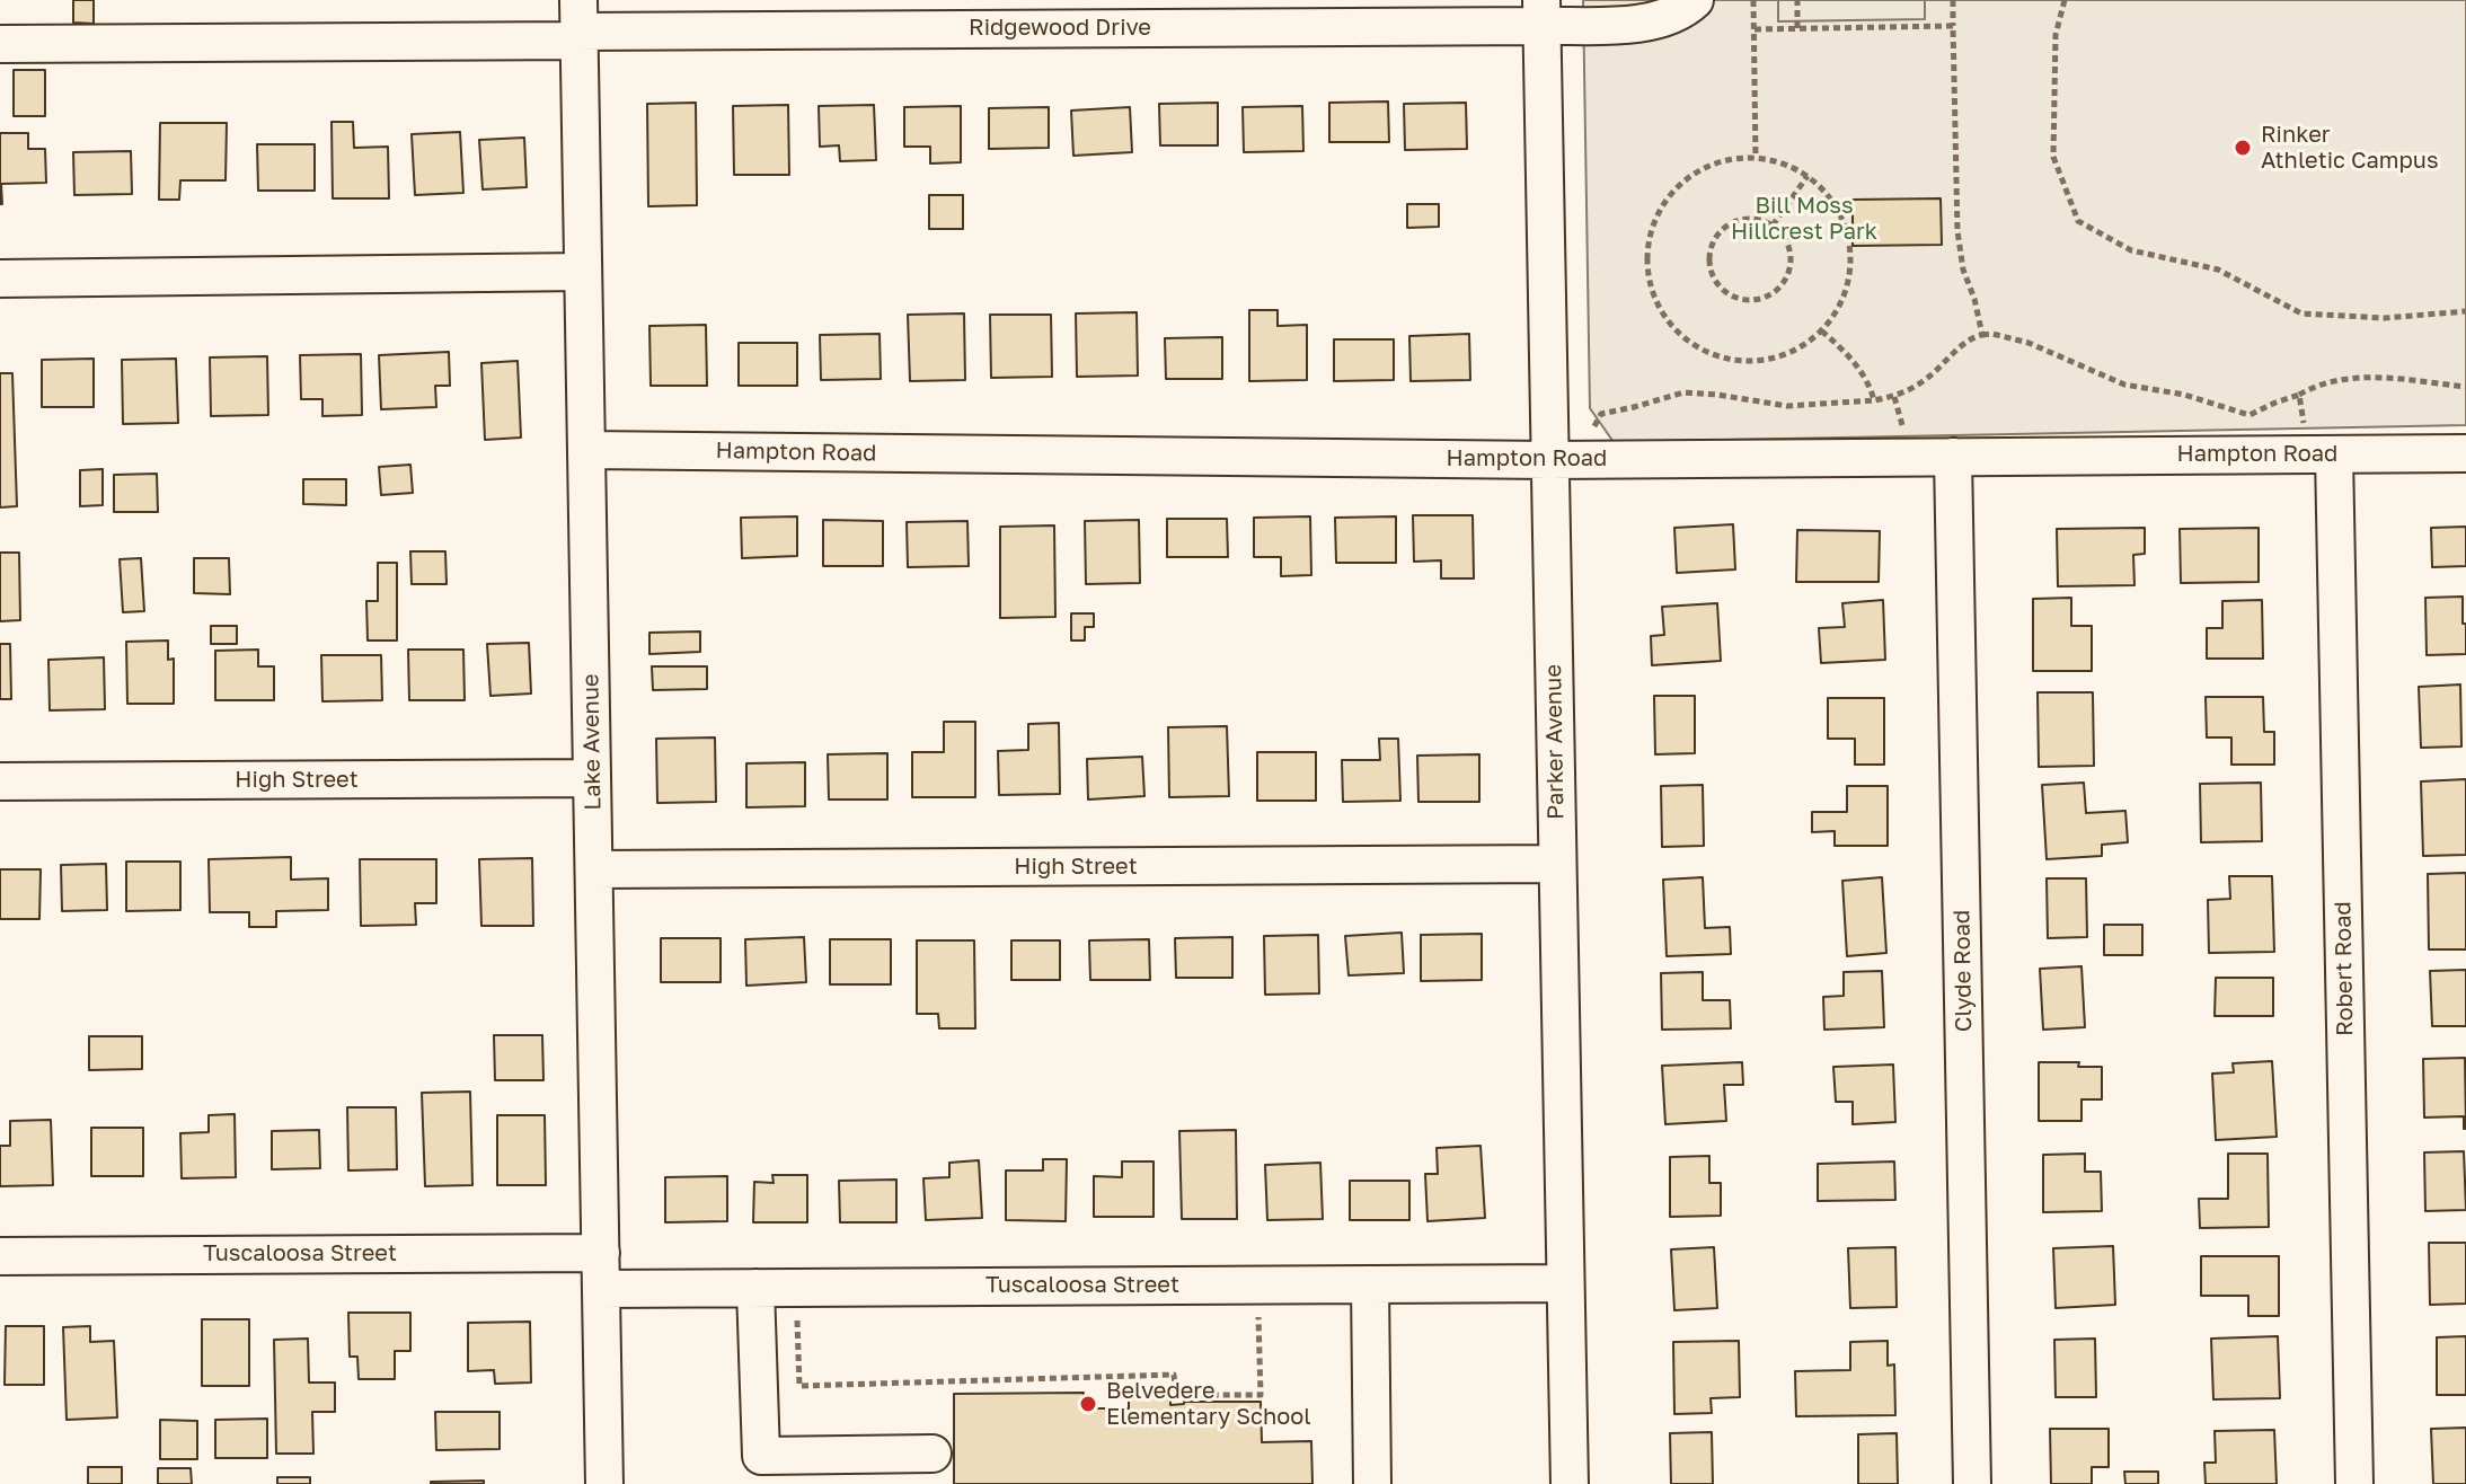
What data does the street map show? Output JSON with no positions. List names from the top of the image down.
{
  "streets": {
    "street": [
      "Ridgewood Drive",
      "Hampton Road",
      "Lake Avenue",
      "Parker Avenue",
      "High Street",
      "Robert Road",
      "Clyde Road",
      "Tuscaloosa Street"
    ]
  },
  "crossings": [
    ["Ridgewood Drive", "Lake Avenue"],
    ["Ridgewood Drive", "Parker Avenue"],
    ["Hampton Road", "Lake Avenue"],
    ["Hampton Road", "Parker Avenue"],
    ["Hampton Road", "Robert Road"],
    ["Hampton Road", "Clyde Road"],
    ["Lake Avenue", "High Street"],
    ["Lake Avenue", "Tuscaloosa Street"],
    ["Parker Avenue", "High Street"],
    ["Parker Avenue", "Tuscaloosa Street"]
  ],
  "parks": ["Bill Moss Hillcrest Park"],
  "places": ["Rinker Athletic Campus", "Belvedere Elementary School"]
}
